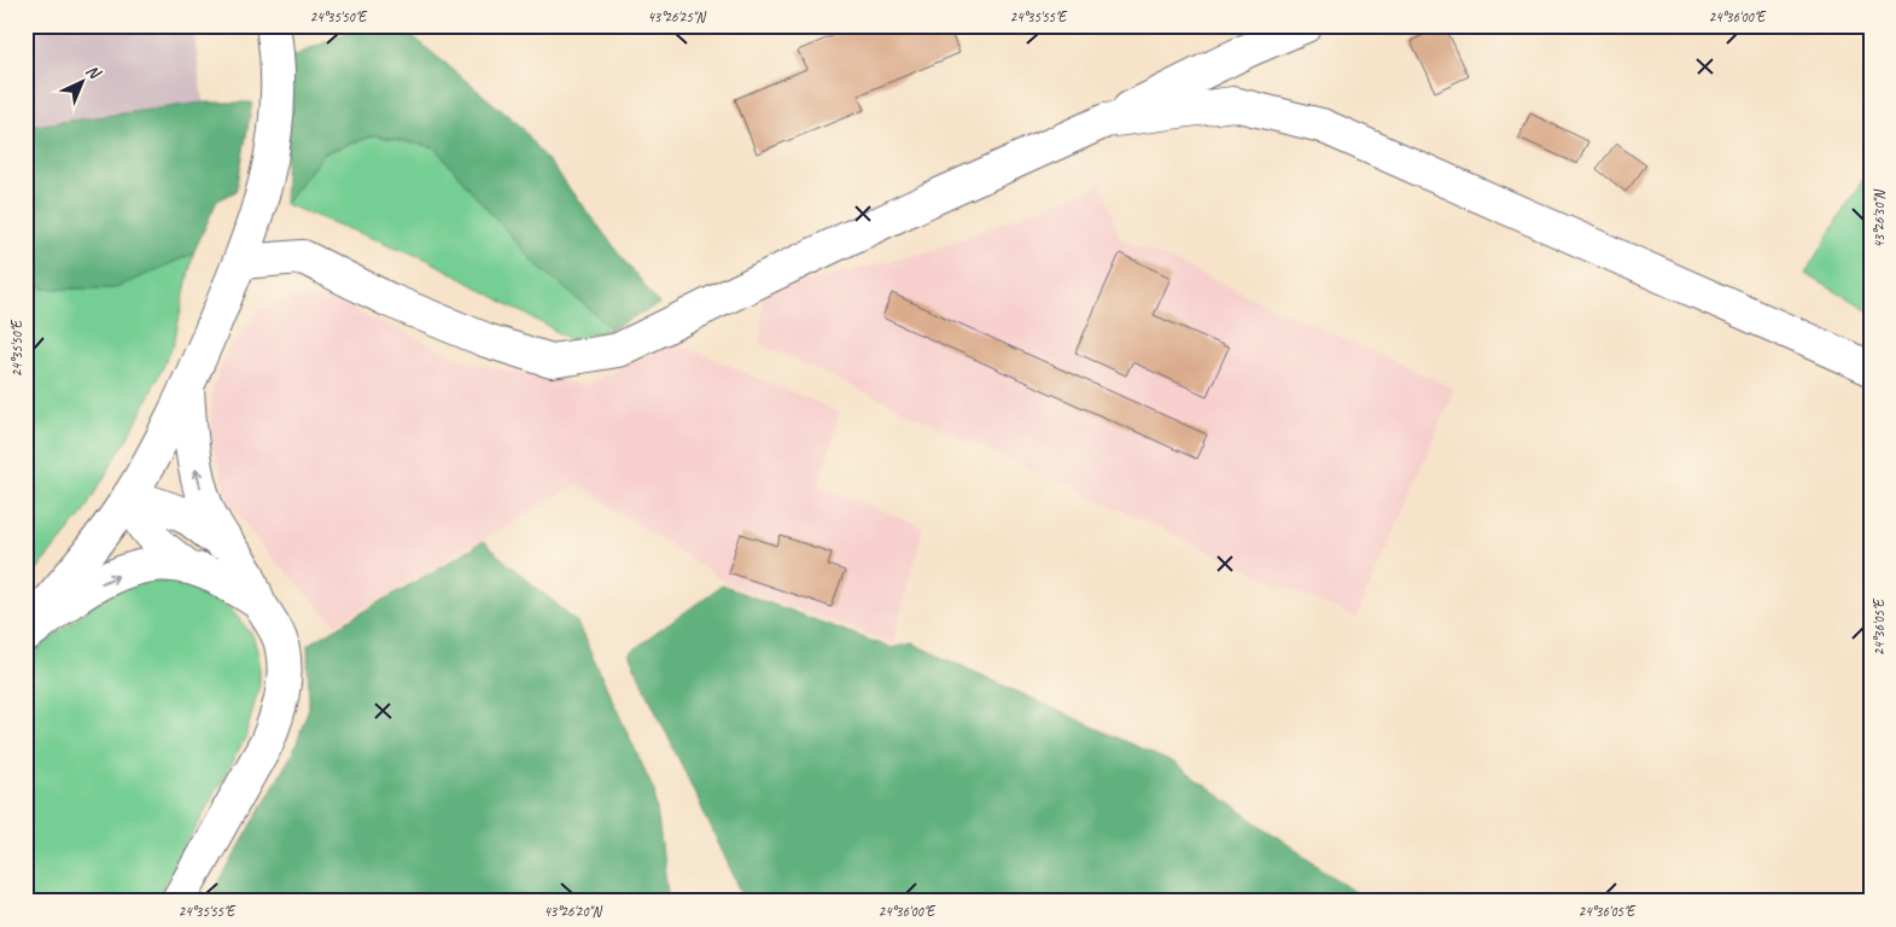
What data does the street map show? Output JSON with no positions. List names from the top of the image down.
{
  "north": "top right",
  "coordinates": [
    "24°35'50\"E",
    "43°26'25\"N",
    "24°35'55\"E",
    "24°36'00\"E",
    "43°26'30\"N",
    "24°36'05\"E",
    "43°26'20\"N"
  ]
}
